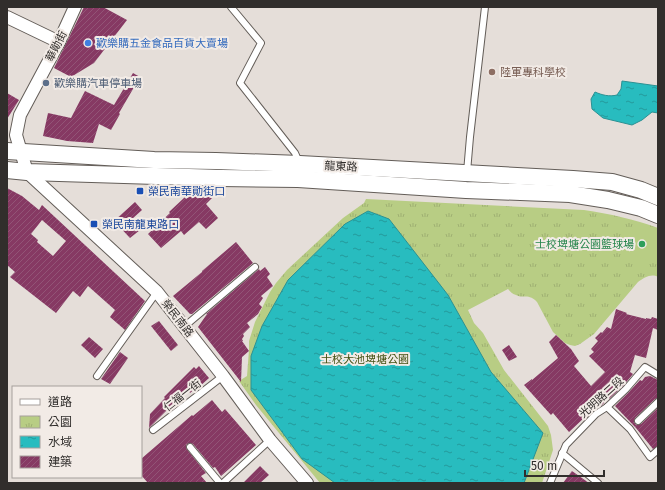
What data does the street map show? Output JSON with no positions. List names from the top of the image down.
{
  "streets": {
    "street": ["華勛街", "龍東路", "榮民南路"],
    "lane": ["仁福一街", "光明路二段"]
  },
  "crossings": [
    ["華勛街", "龍東路"],
    ["龍東路", "榮民南路"],
    ["榮民南路", "仁福一街"]
  ],
  "parks": ["士校大池埤塘公園"],
  "places": {
    "other": [
      "歡樂購五金食品百貨大賣場",
      "陸軍專科學校",
      "歡樂購汽車停車場",
      "士校埤塘公園籃球場"
    ],
    "transit": ["榮民南華勛街口", "榮民南龍東路口"]
  },
  "legend": [
    "道路",
    "公園",
    "水域",
    "建築"
  ],
  "scale_bar": "50 m"
}
